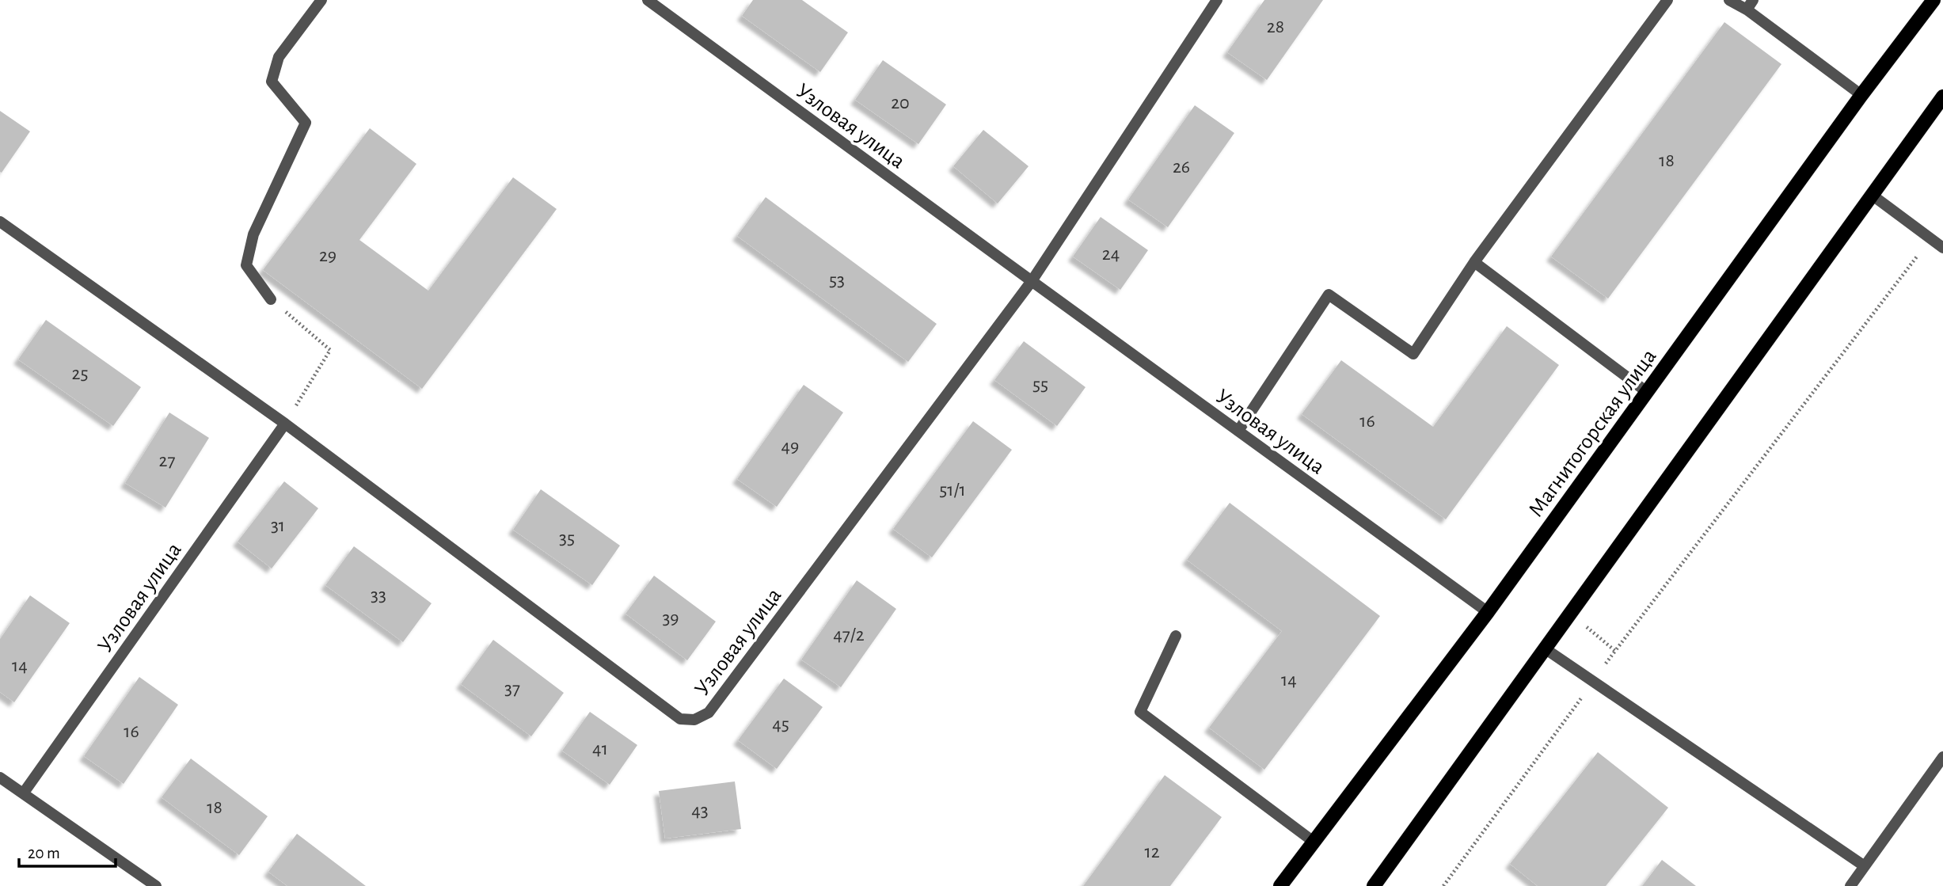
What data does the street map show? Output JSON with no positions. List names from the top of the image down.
{
  "streets": {
    "main road": ["Магнитогорская улица"],
    "street": ["Узловая улица"]
  },
  "crossings": [
    ["Узловая улица", "Магнитогорская улица"]
  ],
  "house_numbers": [
    "28",
    "20",
    "18",
    "26",
    "24",
    "29",
    "53",
    "25",
    "55",
    "16",
    "49",
    "27",
    "51/1",
    "31",
    "35",
    "33",
    "39",
    "47/2",
    "14",
    "14",
    "37",
    "45",
    "16",
    "41",
    "18",
    "43",
    "12"
  ],
  "scale_bar": "20 m"
}
